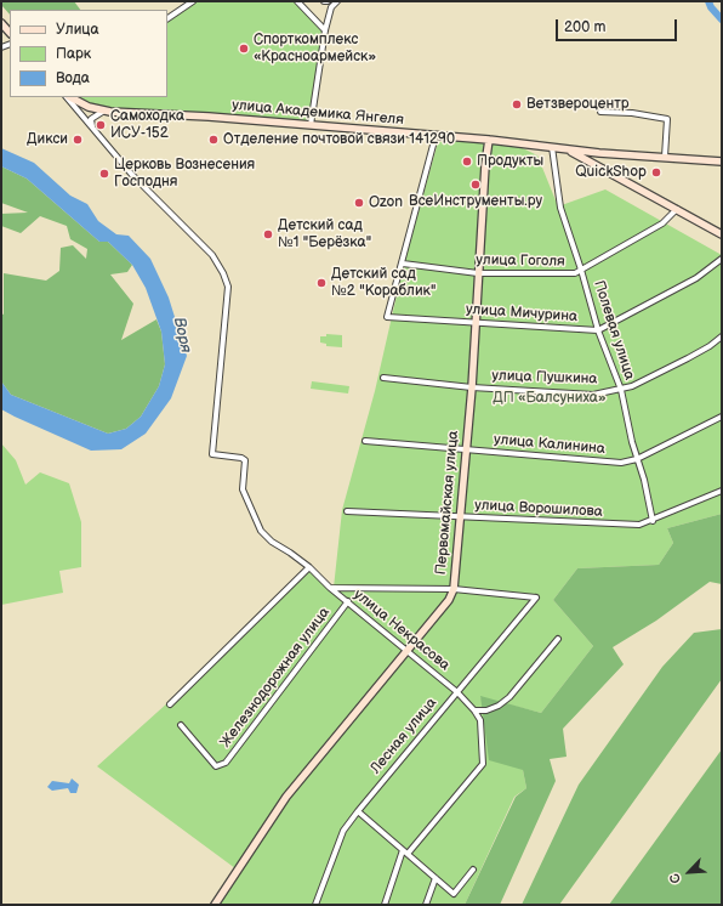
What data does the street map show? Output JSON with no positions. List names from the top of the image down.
{
  "streets": {
    "street": [
      "улица Академика Янгеля",
      "улица Гоголя",
      "улица Мичурина",
      "Полевая улица",
      "улица Пушкина",
      "улица Калинина",
      "Первомайская улица",
      "улица Ворошилова",
      "улица Некрасова",
      "Железнодорожная улица",
      "Лесная улица"
    ]
  },
  "crossings": [
    ["улица Академика Янгеля", "Полевая улица"],
    ["улица Академика Янгеля", "Первомайская улица"],
    ["улица Гоголя", "улица Мичурина"],
    ["улица Гоголя", "Полевая улица"],
    ["улица Гоголя", "Первомайская улица"],
    ["улица Мичурина", "Полевая улица"],
    ["улица Мичурина", "Первомайская улица"],
    ["Полевая улица", "улица Пушкина"],
    ["Полевая улица", "улица Калинина"],
    ["Полевая улица", "улица Ворошилова"],
    ["улица Пушкина", "Первомайская улица"],
    ["улица Калинина", "Первомайская улица"],
    ["Первомайская улица", "улица Ворошилова"],
    ["Первомайская улица", "улица Некрасова"],
    ["Первомайская улица", "Лесная улица"],
    ["улица Некрасова", "Железнодорожная улица"],
    ["улица Некрасова", "Лесная улица"]
  ],
  "water": ["Воря"],
  "parks": ["ДП «Балсуниха»"],
  "places": [
    "Спорткомплекс «Красноармейск»",
    "Ветзвероцентр",
    "Самоходка ИСУ-152",
    "Дикси",
    "Отделение почтовой связи 141290",
    "Продукты",
    "QuickShop",
    "Церковь Вознесения Господня",
    "ВсеИнструменты.ру",
    "Ozon",
    "Детский сад №1 \"Берёзка\"",
    "Детский сад №2 \"Кораблик\""
  ],
  "legend": ["Улица", "Парк", "Вода"],
  "scale_bar": "200 m",
  "north": "bottom left"
}
